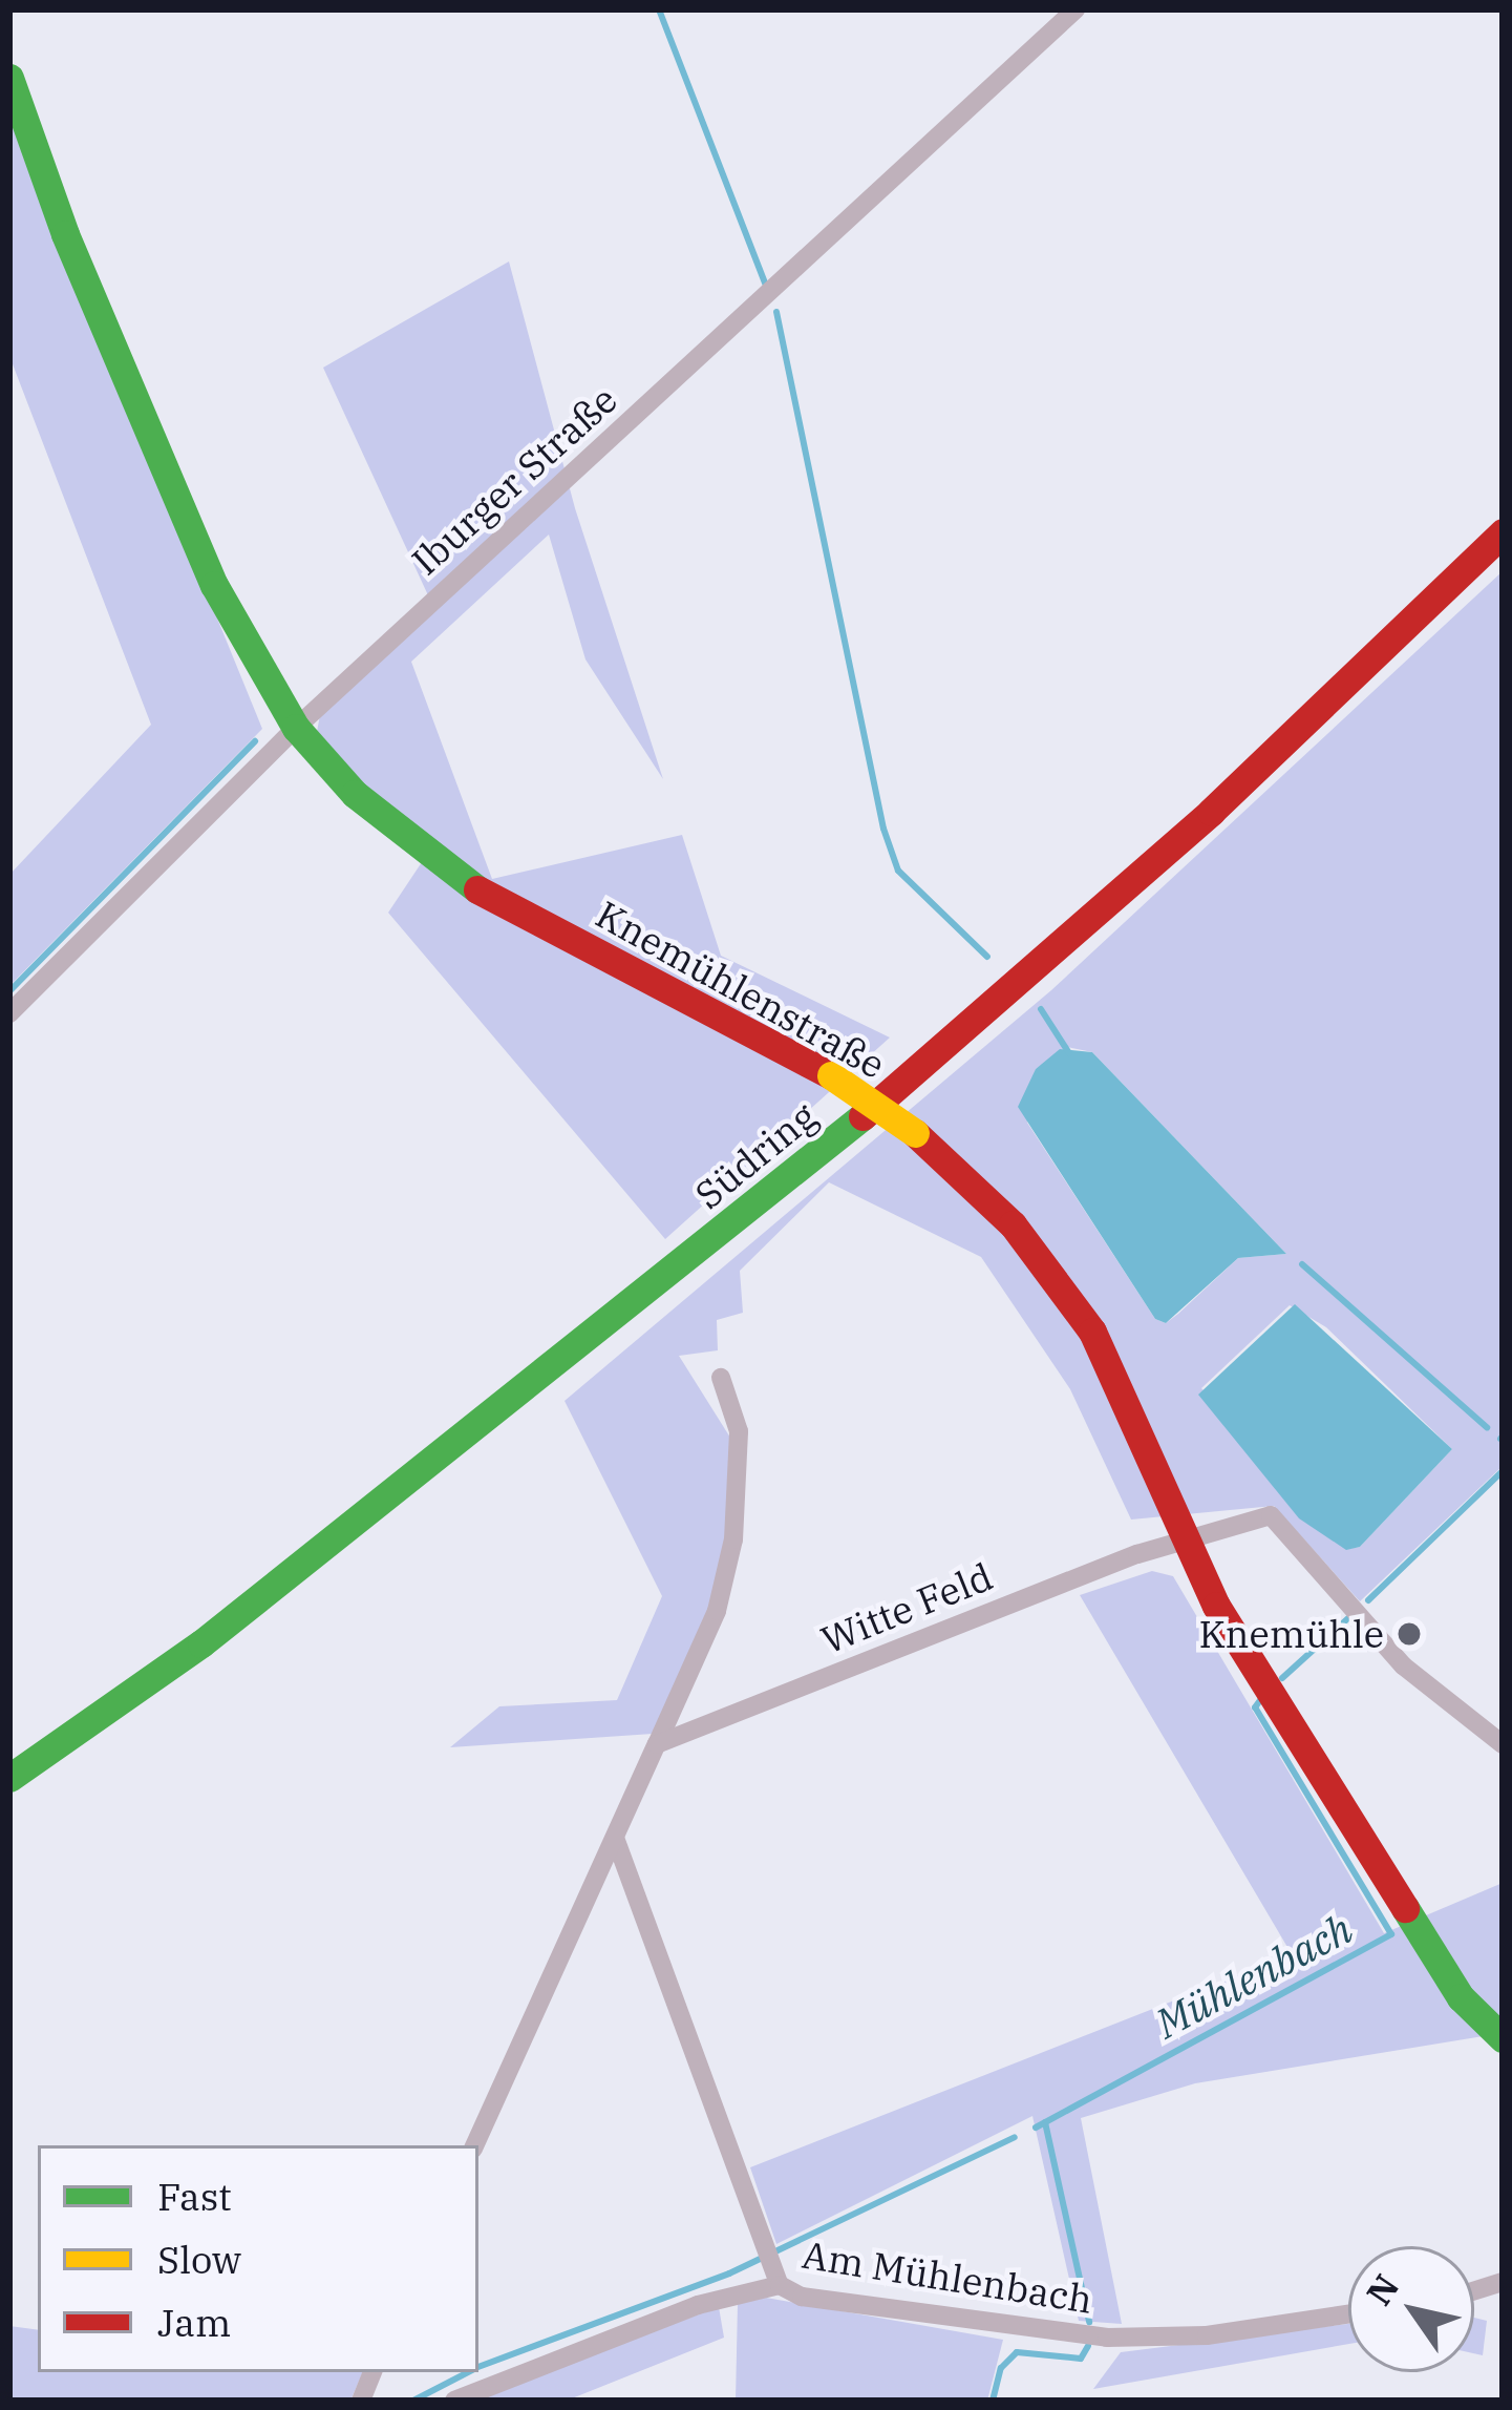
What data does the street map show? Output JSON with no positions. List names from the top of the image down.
{
  "streets": {
    "street": [
      "Iburger Straße",
      "Knemühlenstraße",
      "Südring",
      "Witte Feld",
      "Am Mühlenbach"
    ]
  },
  "crossings": [
    ["Iburger Straße", "Knemühlenstraße"],
    ["Knemühlenstraße", "Witte Feld"]
  ],
  "water": ["Mühlenbach"],
  "places": ["Knemühle"],
  "legend": ["Fast", "Slow", "Jam"],
  "north": "top left"
}
